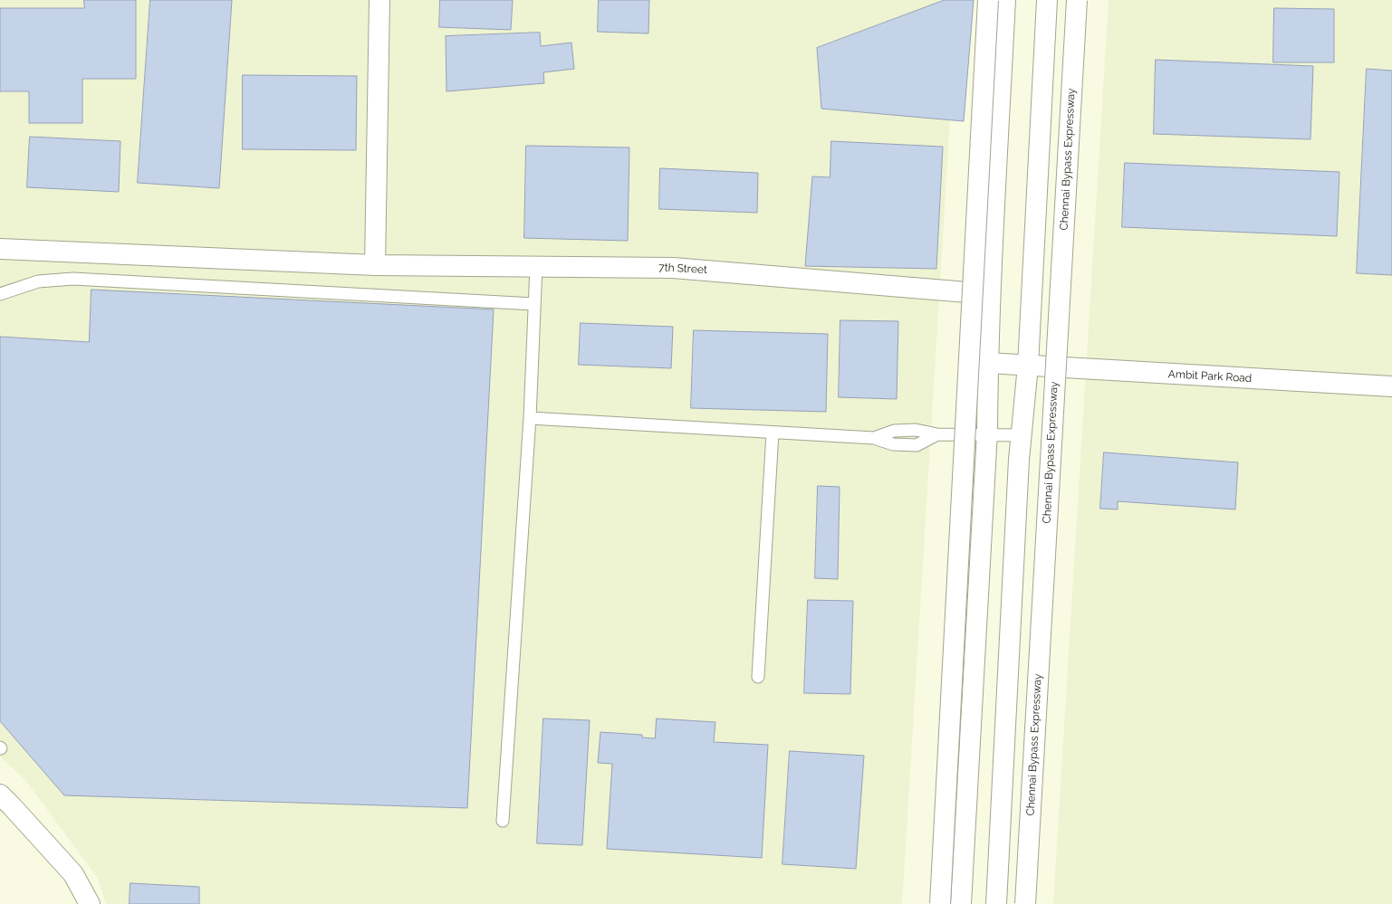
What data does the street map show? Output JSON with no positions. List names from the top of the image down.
{
  "streets": {
    "main road": ["Chennai Bypass Expressway", "7th Street", "Ambit Park Road"]
  }
}
